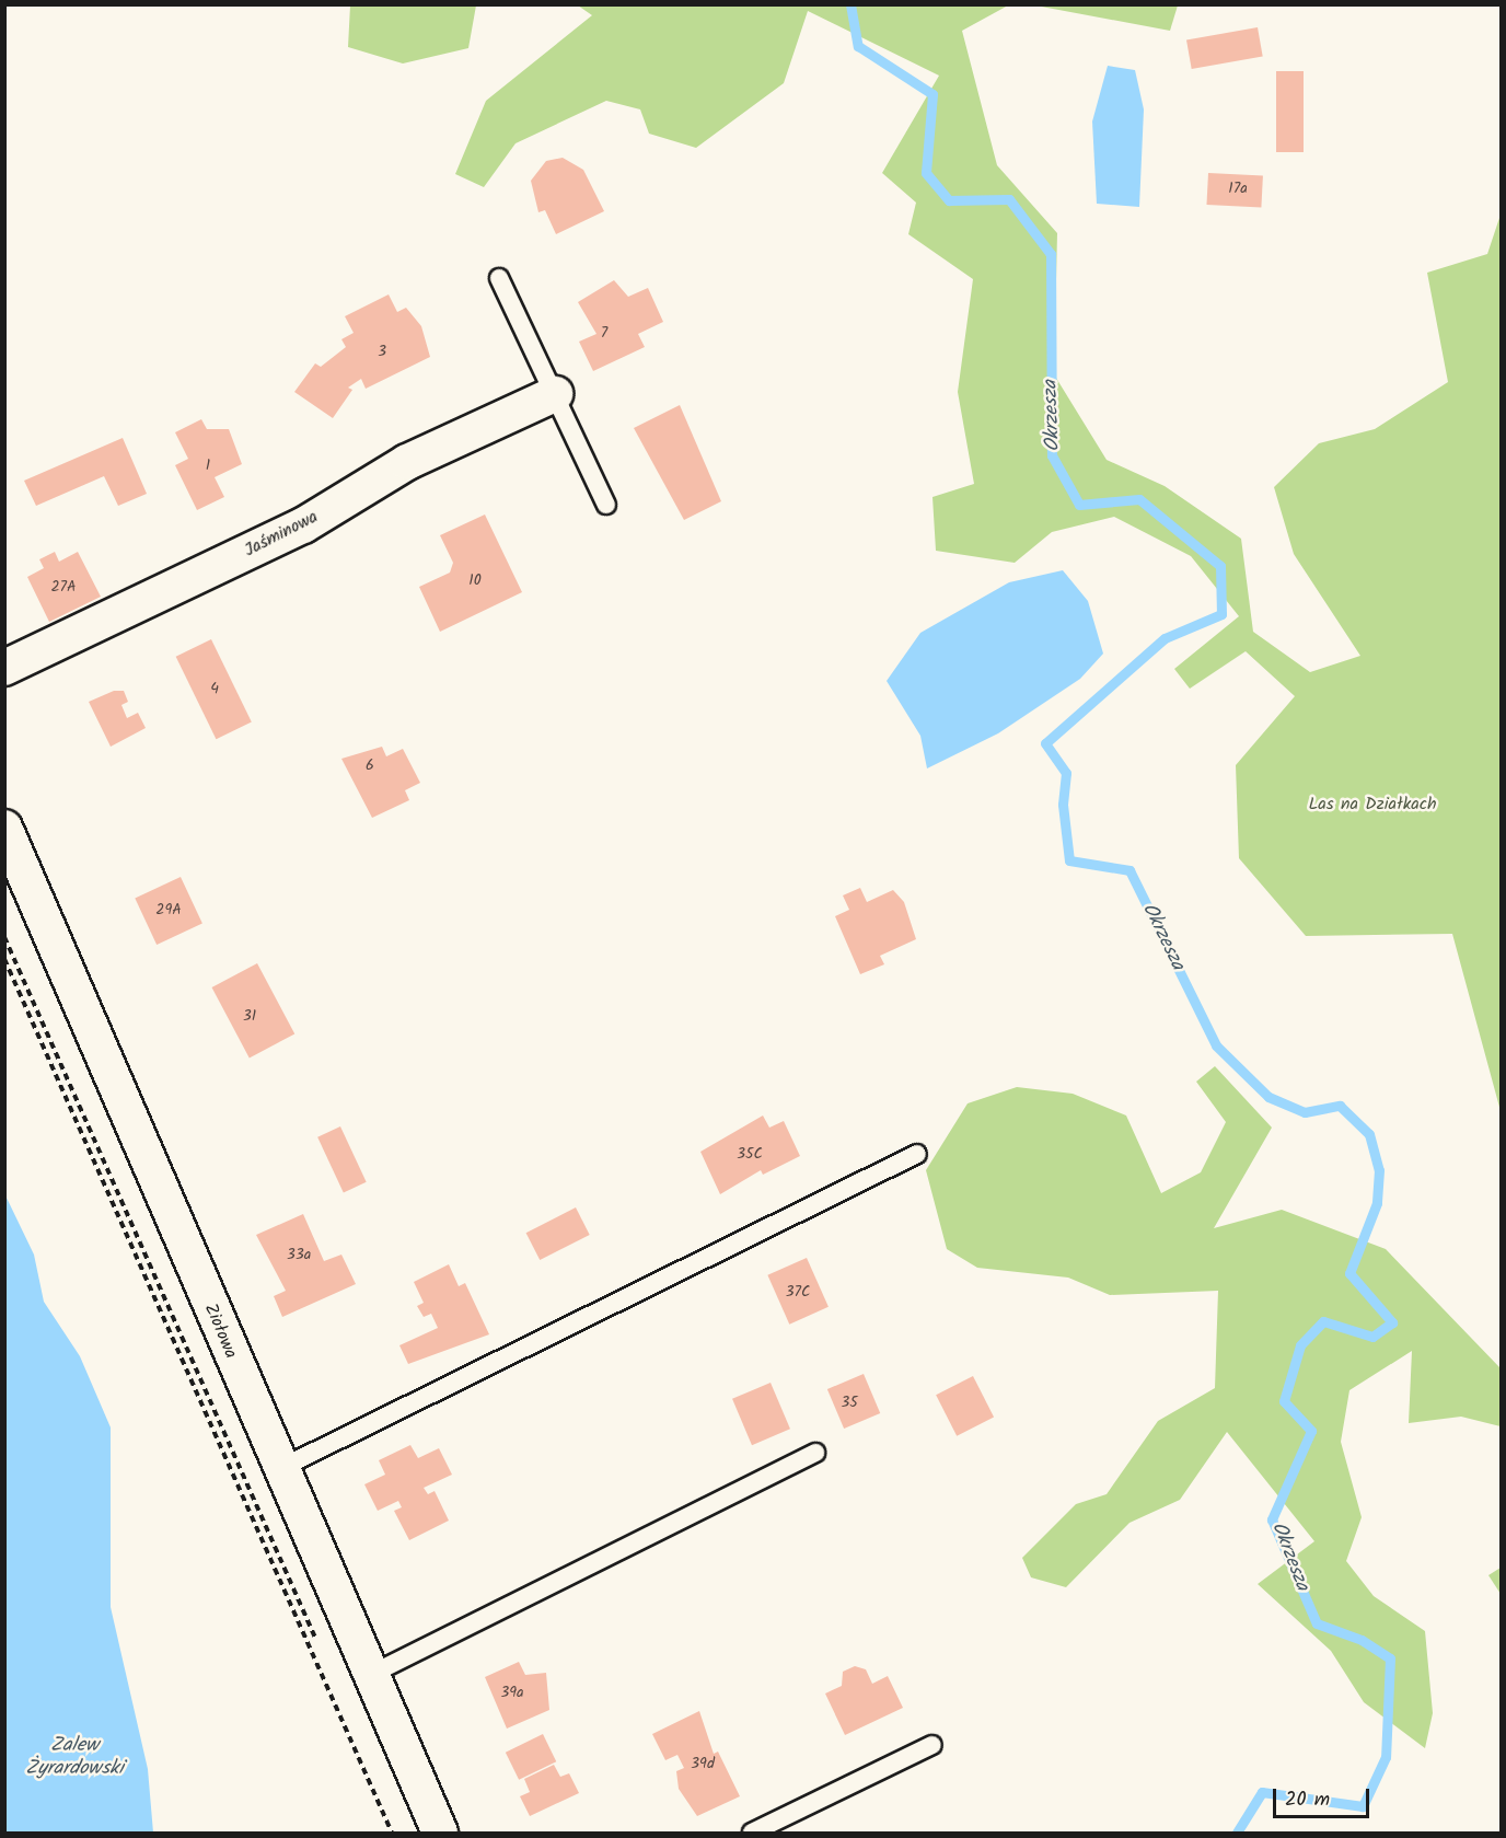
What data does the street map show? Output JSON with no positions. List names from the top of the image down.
{
  "streets": {
    "street": ["Jaśminowa", "Ziołowa"]
  },
  "water": ["Okrzesza", "Zalew Żyrardowski"],
  "parks": ["Las na Działkach"],
  "house_numbers": [
    "17a",
    "7",
    "3",
    "1",
    "10",
    "27A",
    "4",
    "6",
    "29A",
    "31",
    "35C",
    "33a",
    "37C",
    "35",
    "39a",
    "39d"
  ],
  "scale_bar": "20 m"
}
